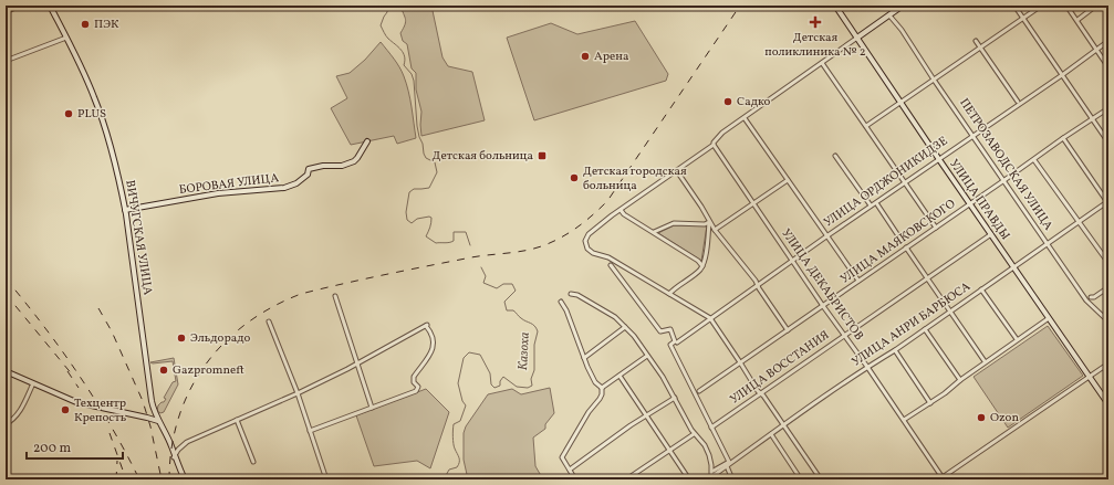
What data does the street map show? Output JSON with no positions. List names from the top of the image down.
{
  "streets": {
    "street": [
      "ПЕТРОЗАВОДСКАЯ УЛИЦА",
      "УЛИЦА ОРДЖОНИКИДЗЕ",
      "БОРОВАЯ УЛИЦА",
      "УЛИЦА ПРАВДЫ",
      "ВИЧУГСКАЯ УЛИЦА",
      "УЛИЦА МАЯКОВСКОГО",
      "УЛИЦА ДЕКАБРИСТОВ",
      "УЛИЦА АНРИ БАРБЮСА",
      "УЛИЦА ВОССТАНИЯ"
    ]
  },
  "crossings": [
    ["ПЕТРОЗАВОДСКАЯ УЛИЦА", "УЛИЦА ОРДЖОНИКИДЗЕ"],
    ["ПЕТРОЗАВОДСКАЯ УЛИЦА", "УЛИЦА МАЯКОВСКОГО"],
    ["ПЕТРОЗАВОДСКАЯ УЛИЦА", "УЛИЦА АНРИ БАРБЮСА"],
    ["УЛИЦА ОРДЖОНИКИДЗЕ", "УЛИЦА ПРАВДЫ"],
    ["УЛИЦА ОРДЖОНИКИДЗЕ", "УЛИЦА ДЕКАБРИСТОВ"],
    ["БОРОВАЯ УЛИЦА", "ВИЧУГСКАЯ УЛИЦА"],
    ["УЛИЦА ПРАВДЫ", "УЛИЦА МАЯКОВСКОГО"],
    ["УЛИЦА ПРАВДЫ", "УЛИЦА АНРИ БАРБЮСА"],
    ["УЛИЦА ПРАВДЫ", "УЛИЦА ВОССТАНИЯ"],
    ["УЛИЦА МАЯКОВСКОГО", "УЛИЦА ДЕКАБРИСТОВ"],
    ["УЛИЦА ДЕКАБРИСТОВ", "УЛИЦА АНРИ БАРБЮСА"],
    ["УЛИЦА ДЕКАБРИСТОВ", "УЛИЦА ВОССТАНИЯ"]
  ],
  "water": ["Казоха"],
  "places": {
    "health": ["Детская поликлиника № 2"],
    "other": [
      "ПЭК",
      "Арена",
      "Садко",
      "PLUS",
      "Детская городская больница",
      "Эльдорадо",
      "Gazpromneft",
      "Техцентр Крепость",
      "Ozon"
    ],
    "transit": ["Детская больница"]
  },
  "scale_bar": "200 m"
}
